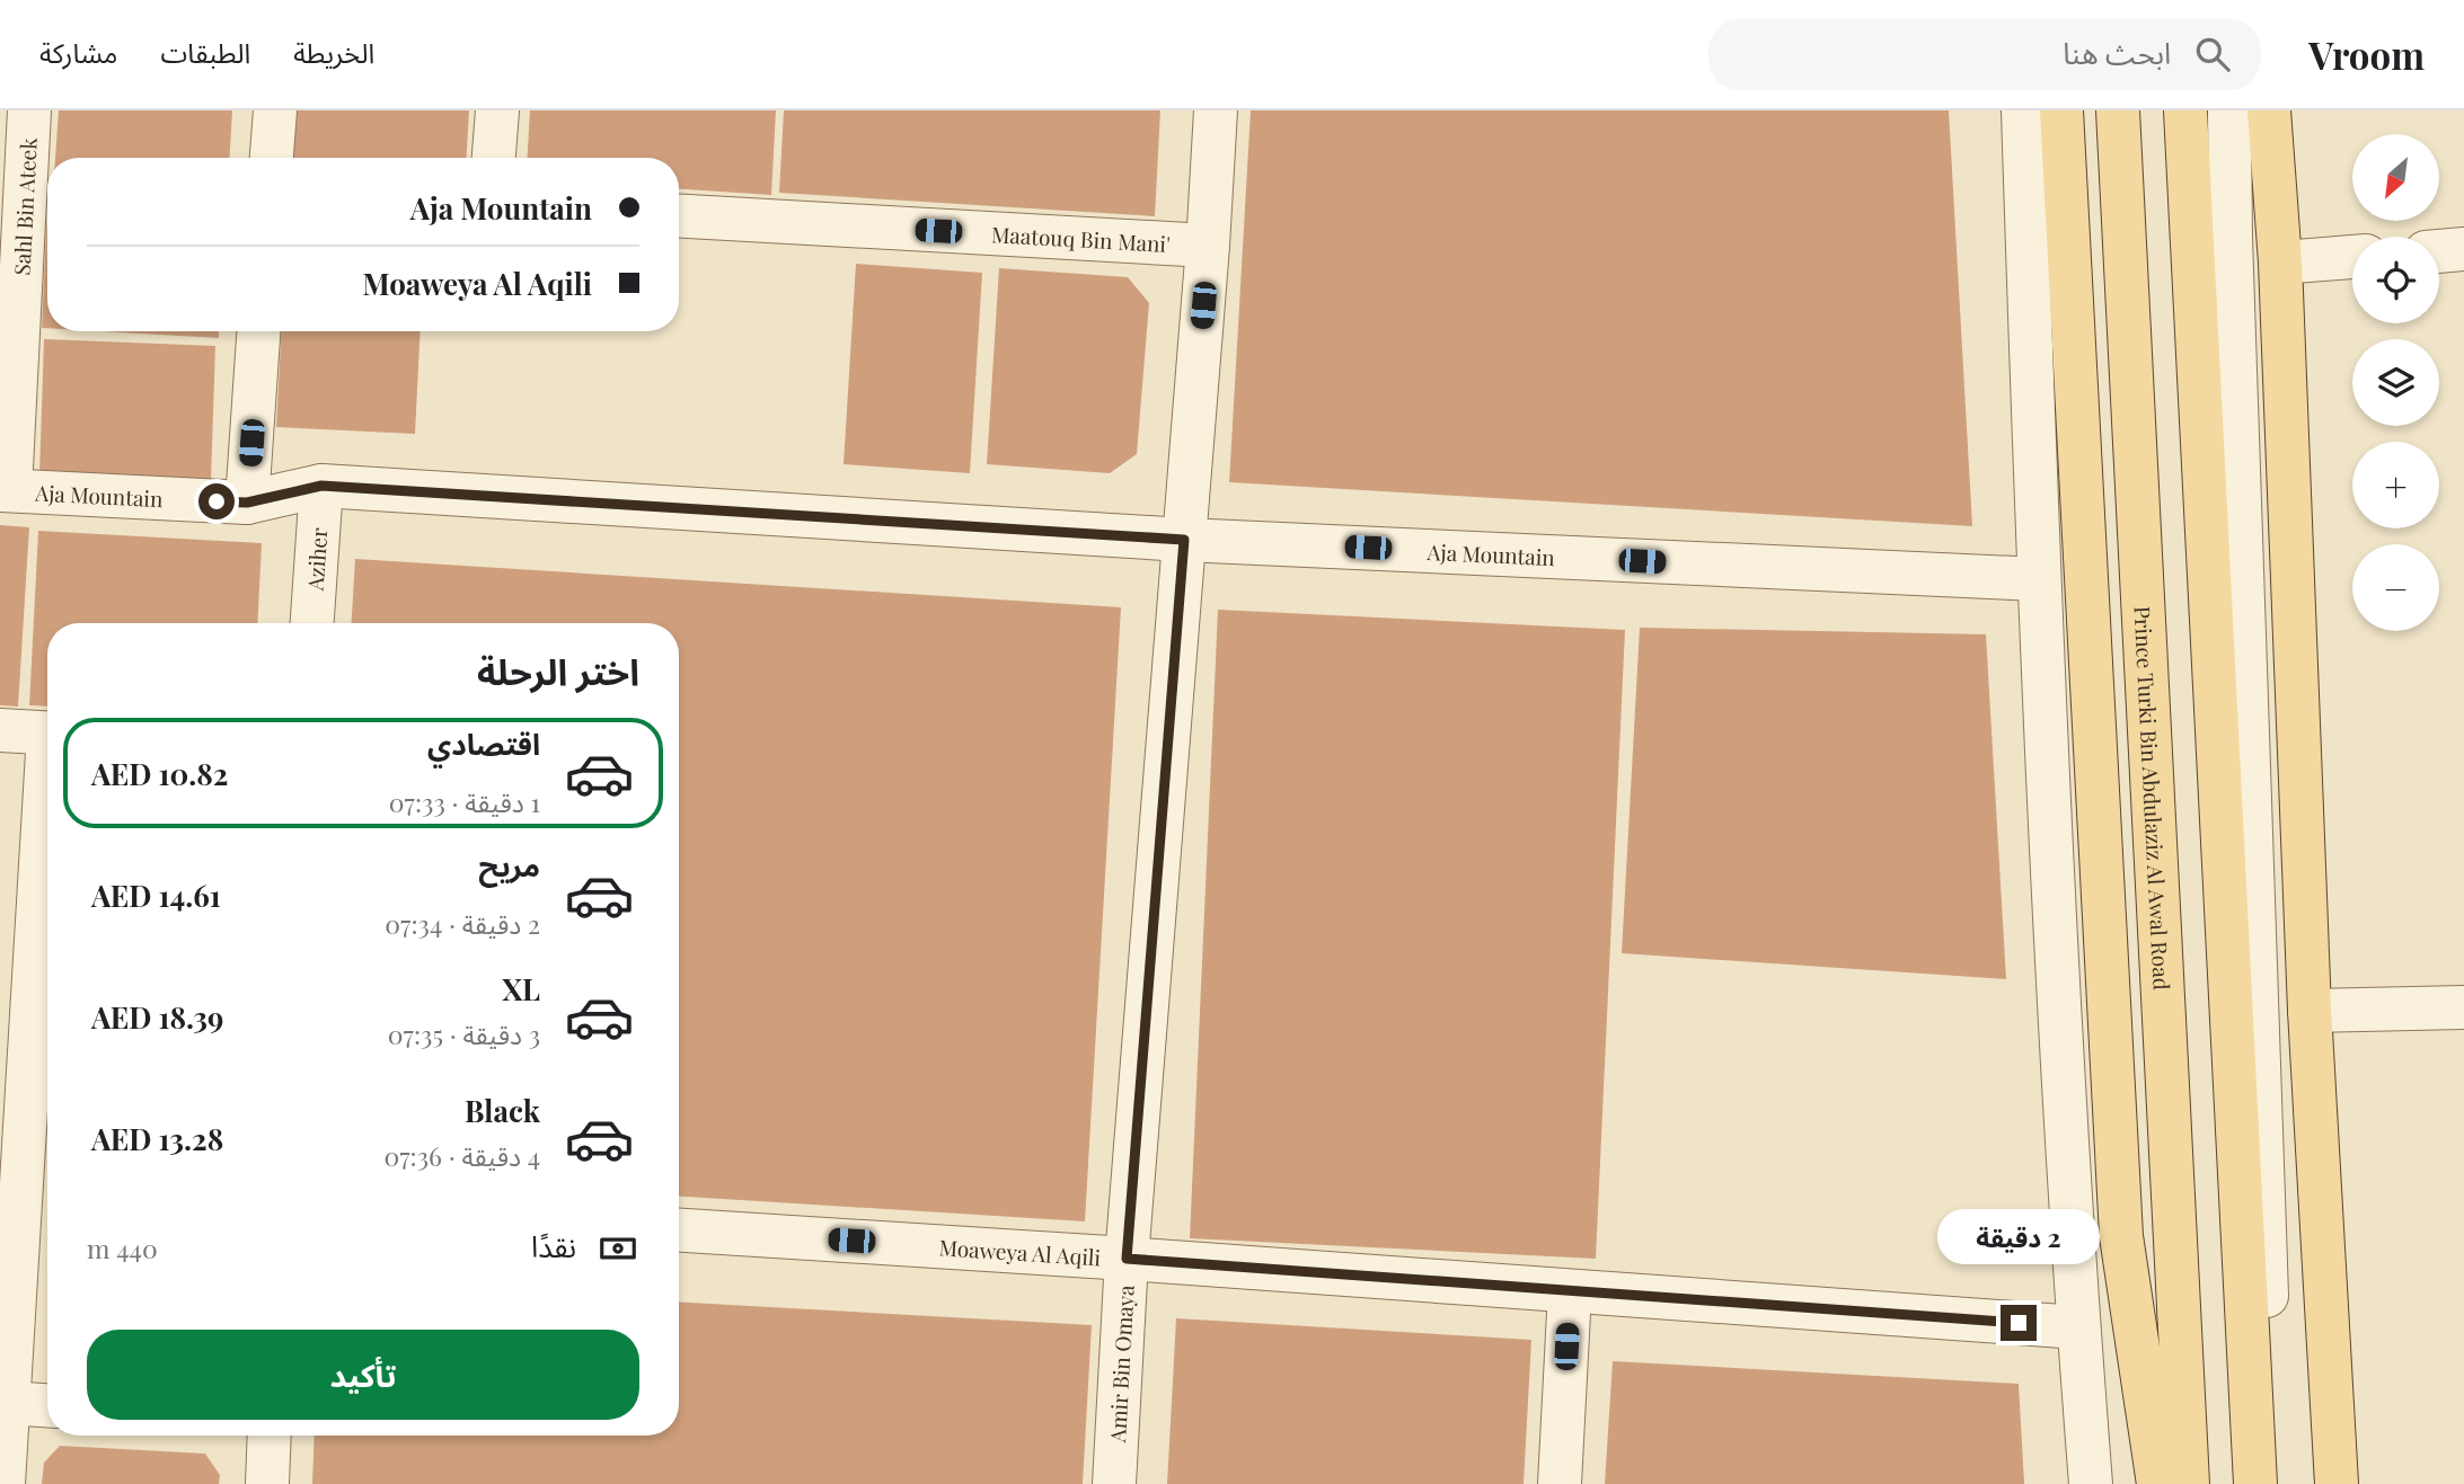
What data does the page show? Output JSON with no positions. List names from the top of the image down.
{
  "streets": {
    "main road": ["Prince Turki Bin Abdulaziz Al Awal Road"],
    "street": [
      "Sahl Bin Ateek",
      "Maatouq Bin Mani'",
      "Aja Mountain",
      "Aziher",
      "Moaweya Al Aqili",
      "Amir Bin Omaya"
    ]
  },
  "crossings": [
    ["Sahl Bin Ateek", "Aja Mountain"],
    ["Maatouq Bin Mani'", "Amir Bin Omaya"],
    ["Aja Mountain", "Aziher"],
    ["Aja Mountain", "Amir Bin Omaya"],
    ["Moaweya Al Aqili", "Amir Bin Omaya"]
  ],
  "north": "bottom left",
  "page": {
    "header": "Vroom",
    "search": "ابحث هنا",
    "nav": ["الخريطة", "الطبقات", "مشاركة"],
    "map_buttons": ["+", "−"],
    "banner": ["Aja Mountain", "Moaweya Al Aqili"],
    "heading": "اختر الرحلة",
    "list": [
      {
        "name": "اقتصادي",
        "note": "1 دقيقة · 07:33",
        "value": "AED 10.82"
      },
      {
        "name": "مريح",
        "note": "2 دقيقة · 07:34",
        "value": "AED 14.61"
      },
      {
        "name": "XL",
        "note": "3 دقيقة · 07:35",
        "value": "AED 18.39"
      },
      {
        "name": "Black",
        "note": "4 دقيقة · 07:36",
        "value": "AED 13.28"
      }
    ],
    "pay": ["نقدًا", "440 m"],
    "bubble": "2 دقيقة",
    "buttons": "تأكيد"
  }
}
